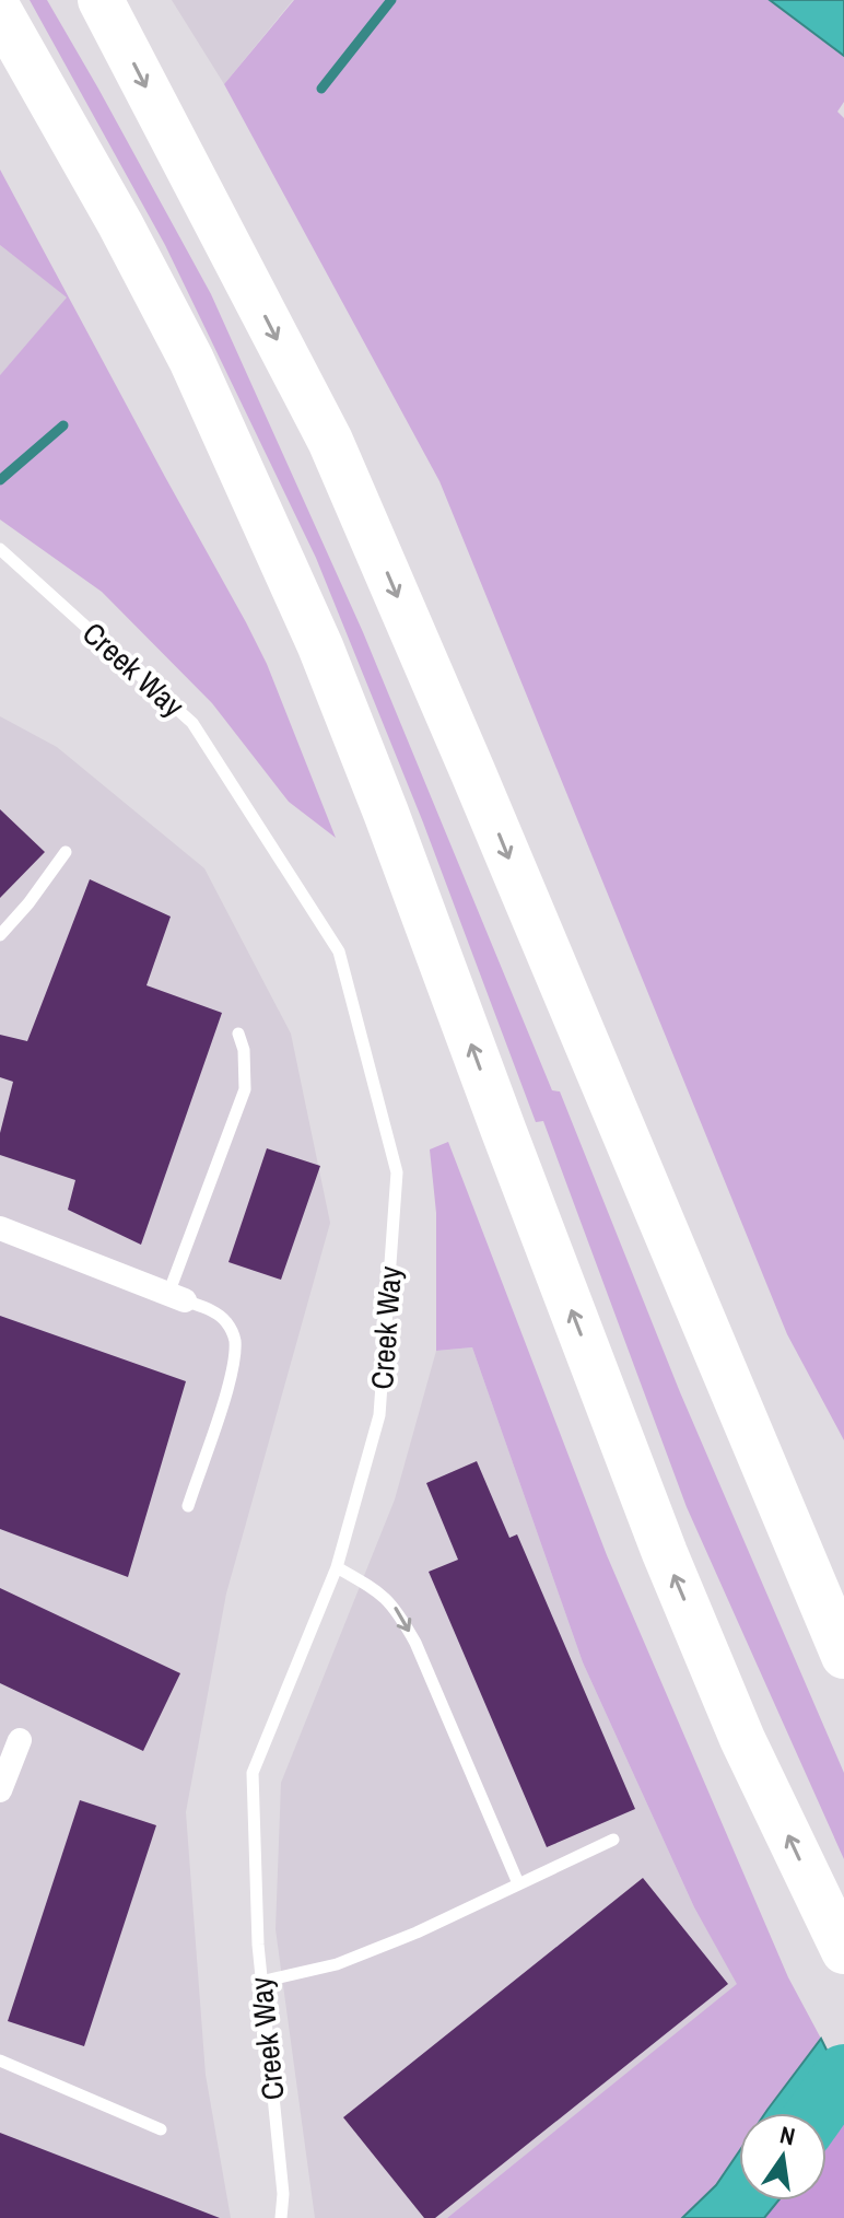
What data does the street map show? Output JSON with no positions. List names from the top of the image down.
{
  "streets": {
    "lane": ["Creek Way"]
  },
  "north": "top"
}
